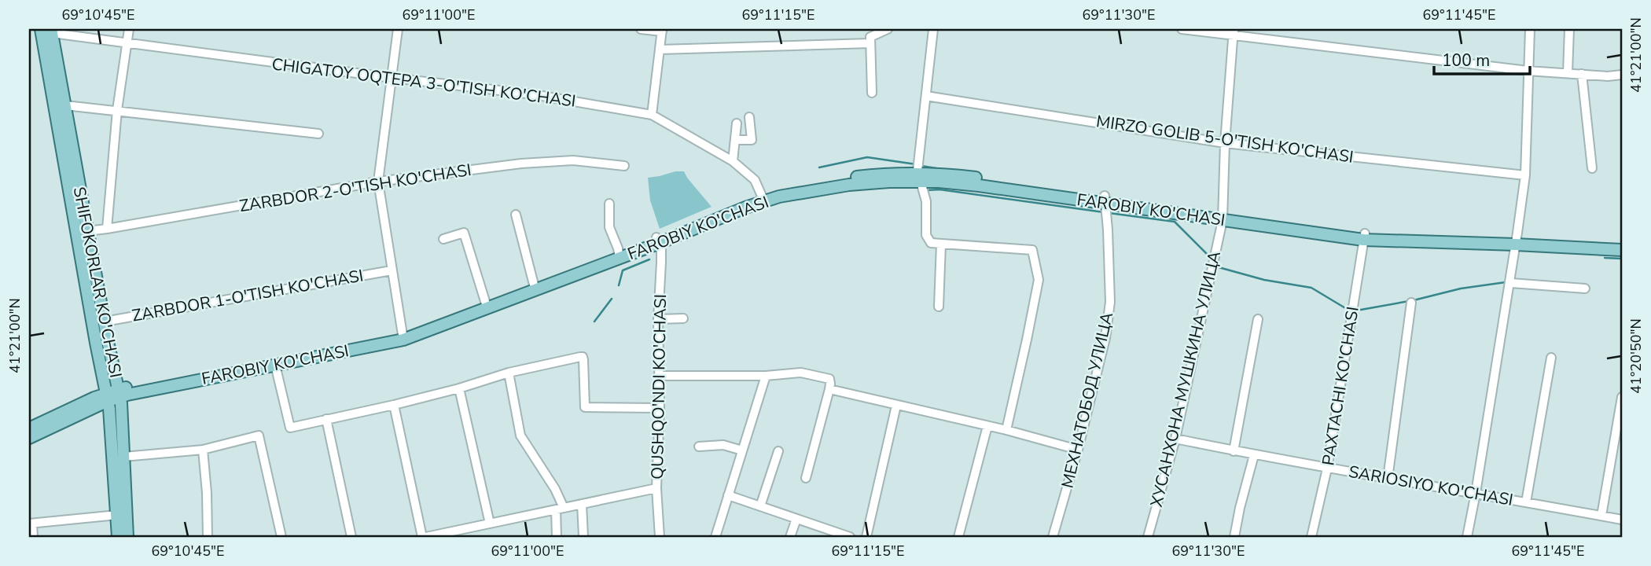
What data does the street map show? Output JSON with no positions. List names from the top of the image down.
{
  "streets": {
    "main road": ["FAROBIY KO'CHASI", "SHIFOKORLAR KO'CHASI"],
    "street": [
      "CHIGATOY OQTEPA 3-O'TISH KO'CHASI",
      "MIRZO GOLIB 5-O'TISH KO'CHASI",
      "ZARBDOR 2-O'TISH KO'CHASI",
      "ZARBDOR 1-O'TISH KO'CHASI",
      "ХУСАНХОНА МУШКИНА УЛИЦА",
      "PAXTACHI KO'CHASI",
      "QUSHQO'NDI KO'CHASI",
      "МЕХНАТОБОД УЛИЦА",
      "SARIOSIYO KO'CHASI"
    ]
  },
  "crossings": [
    ["CHIGATOY OQTEPA 3-O'TISH KO'CHASI", "FAROBIY KO'CHASI"],
    ["CHIGATOY OQTEPA 3-O'TISH KO'CHASI", "SHIFOKORLAR KO'CHASI"],
    ["MIRZO GOLIB 5-O'TISH KO'CHASI", "ХУСАНХОНА МУШКИНА УЛИЦА"],
    ["ZARBDOR 2-O'TISH KO'CHASI", "SHIFOKORLAR KO'CHASI"],
    ["FAROBIY KO'CHASI", "SHIFOKORLAR KO'CHASI"],
    ["FAROBIY KO'CHASI", "ХУСАНХОНА МУШКИНА УЛИЦА"],
    ["FAROBIY KO'CHASI", "PAXTACHI KO'CHASI"],
    ["FAROBIY KO'CHASI", "QUSHQO'NDI KO'CHASI"],
    ["FAROBIY KO'CHASI", "МЕХНАТОБОД УЛИЦА"],
    ["SHIFOKORLAR KO'CHASI", "ZARBDOR 1-O'TISH KO'CHASI"],
    ["ХУСАНХОНА МУШКИНА УЛИЦА", "SARIOSIYO KO'CHASI"],
    ["PAXTACHI KO'CHASI", "SARIOSIYO KO'CHASI"]
  ],
  "scale_bar": "100 m",
  "coordinates": [
    "69°10'45\"E",
    "69°11'00\"E",
    "69°11'15\"E",
    "69°11'30\"E",
    "69°11'45\"E",
    "41°21'00\"N",
    "41°20'50\"N"
  ]
}
